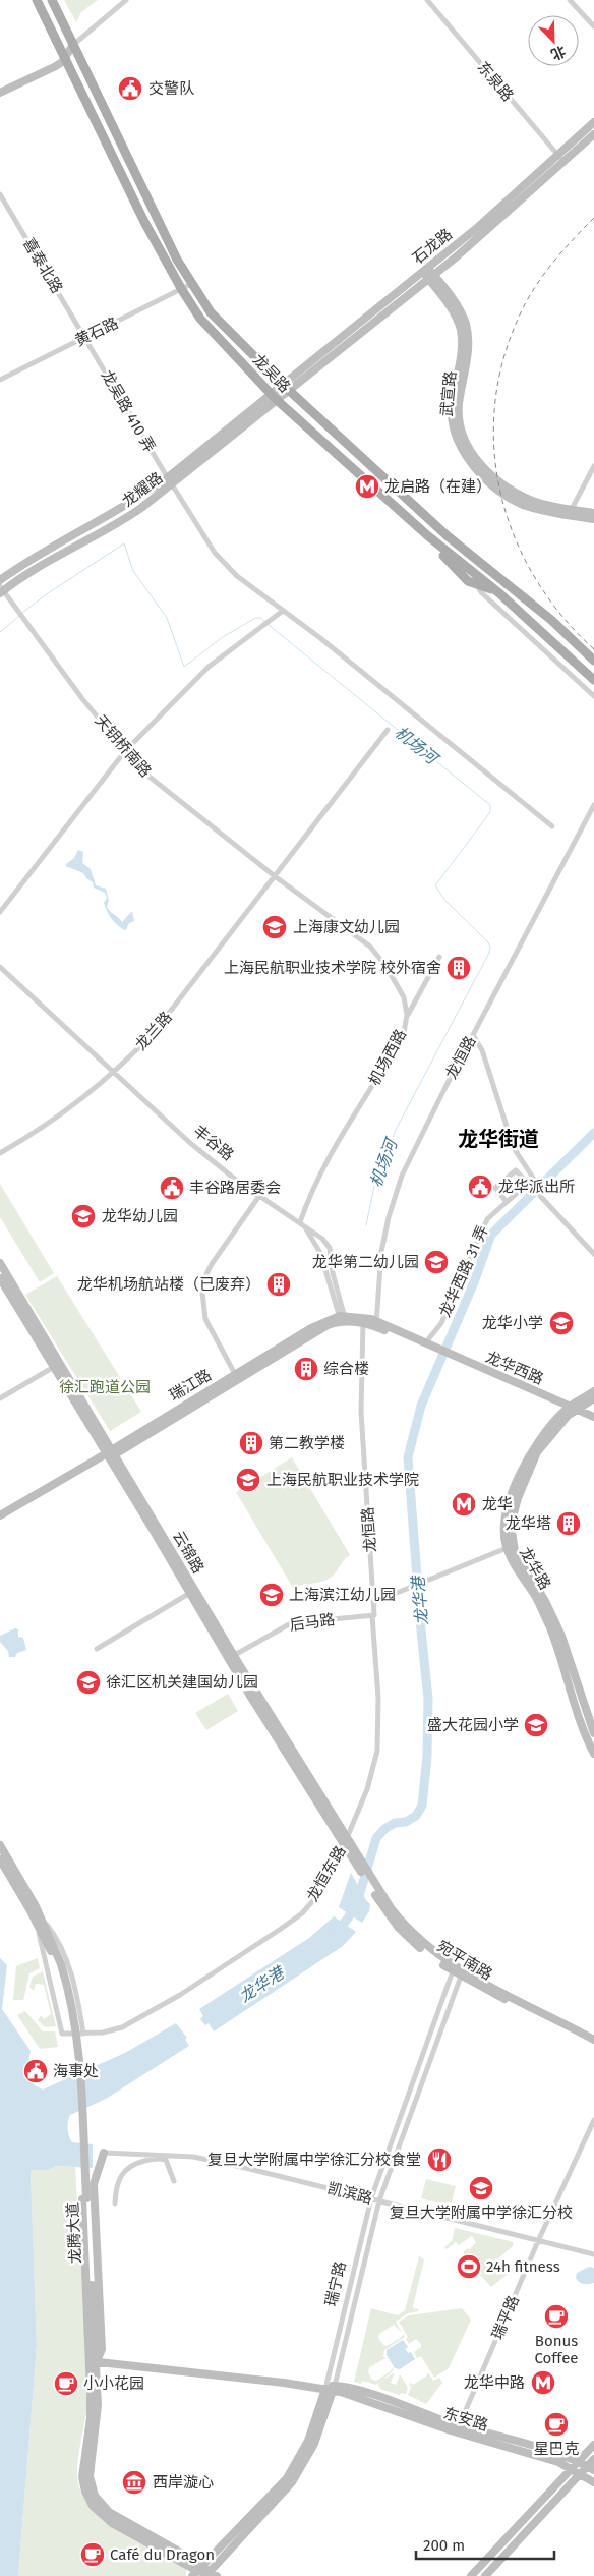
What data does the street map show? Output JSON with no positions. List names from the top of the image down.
{
  "streets": {
    "main road": [
      "石龙路",
      "龙吴路",
      "龙耀路",
      "龙华西路",
      "瑞江路",
      "云锦路",
      "龙华路",
      "宛平南路",
      "龙腾大道",
      "瑞宁路",
      "东安路"
    ],
    "street": [
      "东泉路",
      "喜泰北路",
      "黄石路",
      "龙吴路 410 弄",
      "天钥桥南路",
      "龙兰路",
      "机场西路",
      "龙恒路",
      "丰谷路",
      "龙华西路 31 弄",
      "后马路",
      "龙恒东路",
      "凯滨路",
      "瑞平路"
    ]
  },
  "crossings": [
    ["东泉路", "石龙路"],
    ["石龙路", "龙吴路"],
    ["石龙路", "龙耀路"],
    ["喜泰北路", "黄石路"],
    ["喜泰北路", "龙吴路 410 弄"],
    ["黄石路", "龙吴路"],
    ["黄石路", "龙吴路 410 弄"],
    ["龙吴路", "龙耀路"],
    ["龙吴路 410 弄", "龙耀路"],
    ["龙耀路", "天钥桥南路"],
    ["天钥桥南路", "龙兰路"],
    ["天钥桥南路", "机场西路"],
    ["龙兰路", "丰谷路"],
    ["机场西路", "丰谷路"],
    ["龙恒路", "龙华西路"],
    ["龙恒路", "后马路"],
    ["龙恒路", "龙恒东路"],
    ["丰谷路", "龙华西路"],
    ["丰谷路", "瑞江路"],
    ["龙华西路 31 弄", "龙华西路"],
    ["龙华西路", "瑞江路"],
    ["龙华西路", "龙华路"],
    ["瑞江路", "云锦路"],
    ["云锦路", "后马路"],
    ["云锦路", "龙恒东路"],
    ["云锦路", "宛平南路"],
    ["后马路", "龙恒东路"],
    ["龙恒东路", "龙腾大道"],
    ["宛平南路", "瑞宁路"],
    ["凯滨路", "瑞宁路"],
    ["凯滨路", "瑞平路"],
    ["龙腾大道", "瑞宁路"],
    ["龙腾大道", "东安路"],
    ["瑞宁路", "东安路"],
    ["瑞平路", "东安路"]
  ],
  "districts": ["龙华街道"],
  "water": ["机场河", "龙华港"],
  "parks": ["徐汇跑道公园"],
  "places": {
    "public building": [
      "交警队",
      "龙华派出所",
      "丰谷路居委会",
      "海事处"
    ],
    "metro station": ["龙启路（在建）", "龙华", "龙华中路"],
    "school or university": [
      "上海康文幼儿园",
      "龙华幼儿园",
      "龙华第二幼儿园",
      "龙华小学",
      "上海民航职业技术学院",
      "上海滨江幼儿园",
      "徐汇区机关建国幼儿园",
      "盛大花园小学",
      "复旦大学附属中学徐汇分校"
    ],
    "building": [
      "上海民航职业技术学院 校外宿舍",
      "龙华机场航站楼（已废弃）",
      "综合楼",
      "第二教学楼",
      "龙华塔"
    ],
    "restaurant": ["复旦大学附属中学徐汇分校食堂"],
    "sports": ["24h fitness"],
    "cafe": [
      "Bonus Coffee",
      "小小花园",
      "星巴克",
      "Café du Dragon"
    ],
    "museum": ["西岸漩心"]
  },
  "scale_bar": "200 m",
  "north": "bottom right"
}
